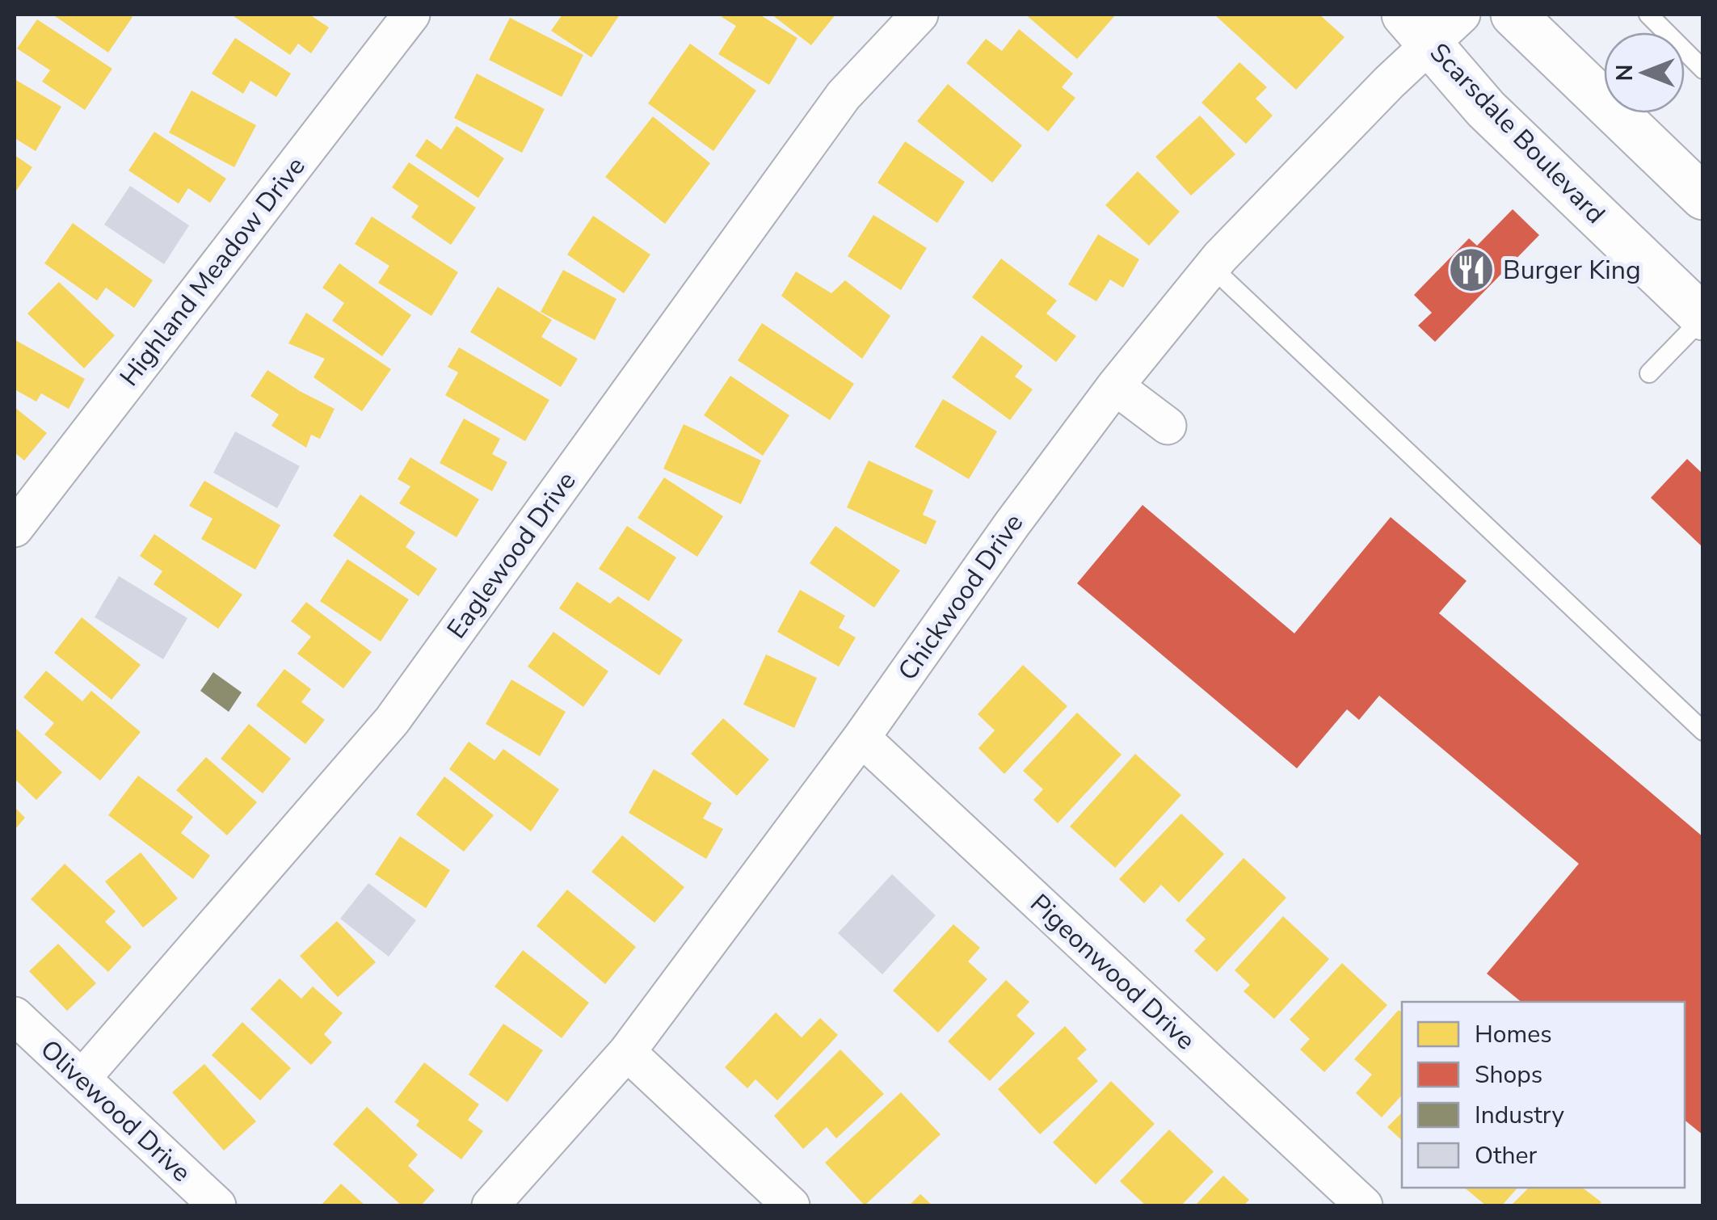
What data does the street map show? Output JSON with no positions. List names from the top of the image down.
{
  "streets": {
    "main road": ["Scarsdale Boulevard"],
    "street": [
      "Highland Meadow Drive",
      "Eaglewood Drive",
      "Chickwood Drive",
      "Pigeonwood Drive",
      "Olivewood Drive"
    ]
  },
  "crossings": [
    ["Scarsdale Boulevard", "Chickwood Drive"],
    ["Eaglewood Drive", "Olivewood Drive"],
    ["Chickwood Drive", "Pigeonwood Drive"]
  ],
  "places": {
    "restaurant": ["Burger King"]
  },
  "legend": [
    "Homes",
    "Shops",
    "Industry",
    "Other"
  ],
  "north": "left"
}
